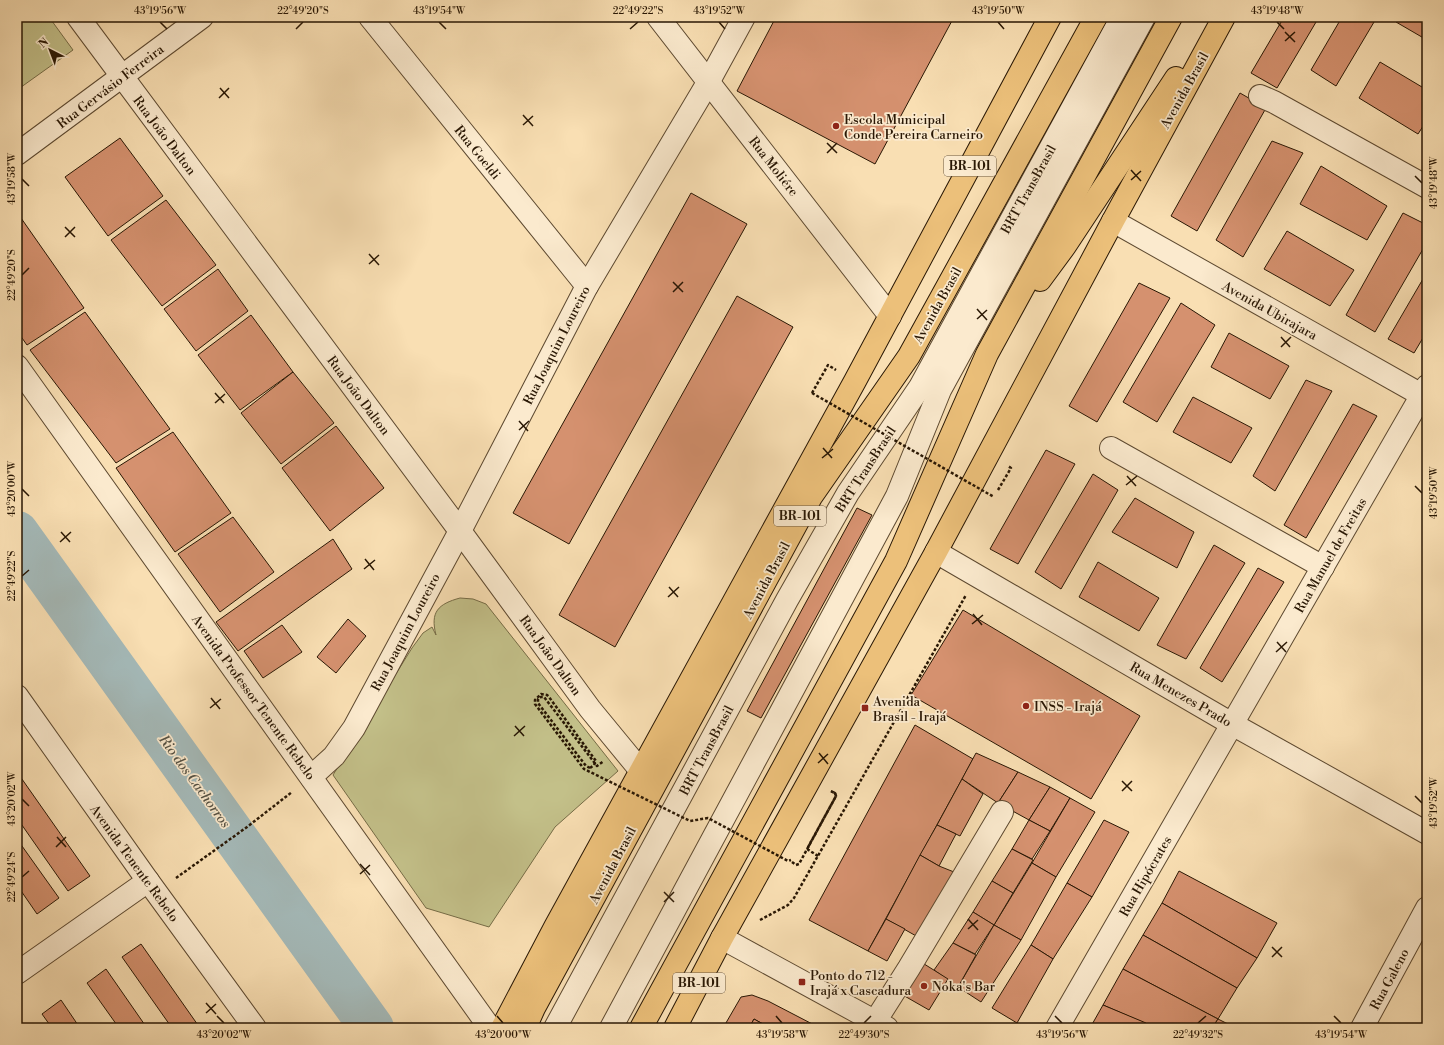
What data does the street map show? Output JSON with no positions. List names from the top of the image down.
{
  "streets": {
    "highway": ["Avenida Brasil", "BR-101"],
    "street": [
      "Rua Gervásio Ferreira",
      "Rua João Dalton",
      "Rua Goeldi",
      "Rua Moliére",
      "BRT TransBrasil",
      "Avenida Ubirajara",
      "Rua Joaquim Loureiro",
      "Rua Manuel de Freitas",
      "Rua Menezes Prado",
      "Avenida Professor Tenente Rebelo",
      "Avenida Tenente Rebelo",
      "Rua Hipócrates",
      "Rua Galeno"
    ]
  },
  "crossings": [
    ["Rua Gervásio Ferreira", "Rua João Dalton"],
    ["Avenida Brasil", "Rua João Dalton"],
    ["Avenida Brasil", "Rua Moliére"],
    ["Avenida Brasil", "Avenida Ubirajara"],
    ["Avenida Brasil", "Rua Menezes Prado"],
    ["Rua João Dalton", "Rua Joaquim Loureiro"],
    ["Rua Goeldi", "Rua Joaquim Loureiro"],
    ["Rua Moliére", "Rua Joaquim Loureiro"],
    ["Avenida Ubirajara", "Rua Manuel de Freitas"],
    ["Rua Joaquim Loureiro", "Avenida Professor Tenente Rebelo"],
    ["Rua Manuel de Freitas", "Rua Menezes Prado"],
    ["Rua Manuel de Freitas", "Rua Hipócrates"],
    ["Rua Menezes Prado", "Rua Hipócrates"]
  ],
  "water": ["Rio dos Cachorros"],
  "places": {
    "other": ["Escola Municipal Conde Pereira Carneiro", "INSS - Irajá", "Noka's Bar"],
    "transit": ["Avenida Brasil - Irajá", "Ponto do 712 - Irajá x Cascadura"]
  },
  "north": "top left",
  "coordinates": [
    "43°19'56\"W",
    "22°49'20\"S",
    "43°19'54\"W",
    "22°49'22\"S",
    "43°19'52\"W",
    "43°19'50\"W",
    "43°19'48\"W",
    "43°19'58\"W",
    "43°20'00\"W",
    "43°20'02\"W",
    "22°49'24\"S",
    "22°49'30\"S",
    "22°49'32\"S"
  ]
}
